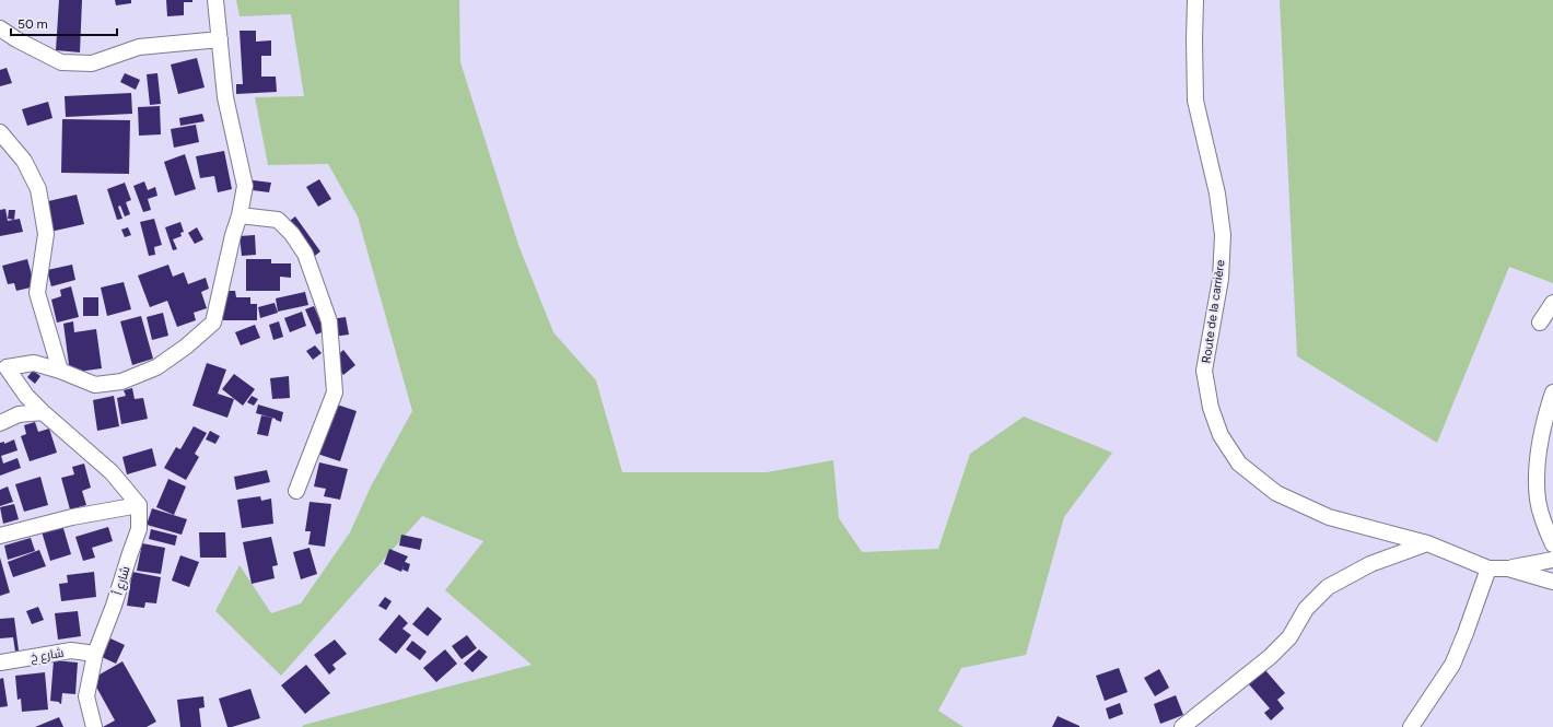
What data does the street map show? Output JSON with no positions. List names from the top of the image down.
{
  "streets": {
    "street": ["Route de la carrière", "شارع أ", "شارع خ"]
  },
  "crossings": [
    ["شارع أ", "شارع خ"]
  ],
  "scale_bar": "50 m"
}
